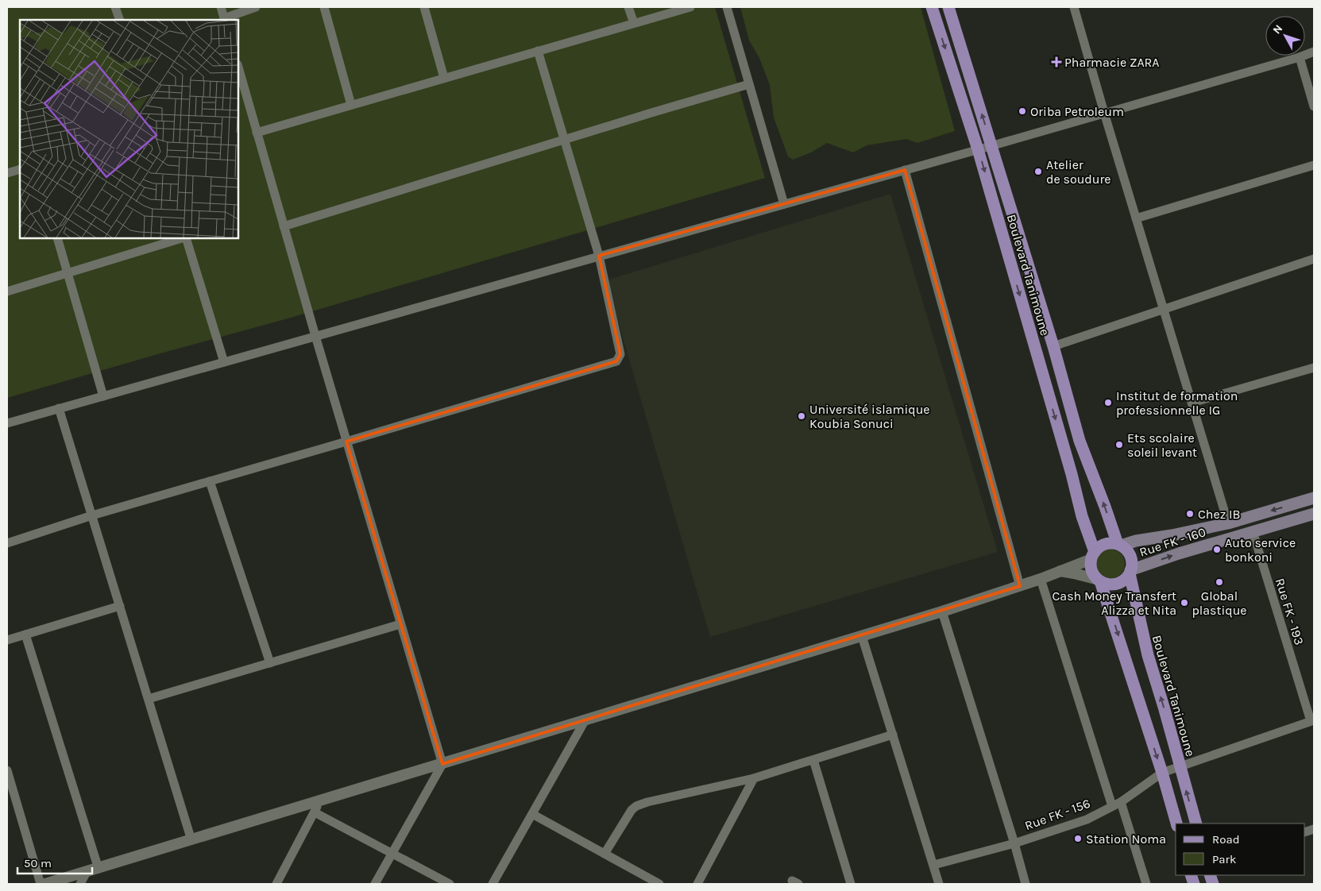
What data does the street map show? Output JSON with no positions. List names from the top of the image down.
{
  "streets": {
    "main road": ["Boulevard Tanimoune", "Rue FK - 160"],
    "street": ["Rue FK - 193", "Rue FK - 156"]
  },
  "crossings": [
    ["Boulevard Tanimoune", "Rue FK - 160"],
    ["Boulevard Tanimoune", "Rue FK - 156"],
    ["Rue FK - 160", "Rue FK - 193"],
    ["Rue FK - 193", "Rue FK - 156"]
  ],
  "places": {
    "health": ["Pharmacie ZARA"],
    "other": [
      "Oriba Petroleum",
      "Atelier de soudure",
      "Institut de formation professionnelle IG",
      "Université islamique Koubia Sonuci",
      "Ets scolaire soleil levant",
      "Chez IB",
      "Auto service bonkoni",
      "Global plastique",
      "Cash Money Transfert Alizza et Nita",
      "Station Noma"
    ]
  },
  "legend": ["Road", "Park"],
  "scale_bar": "50 m",
  "north": "top left"
}
